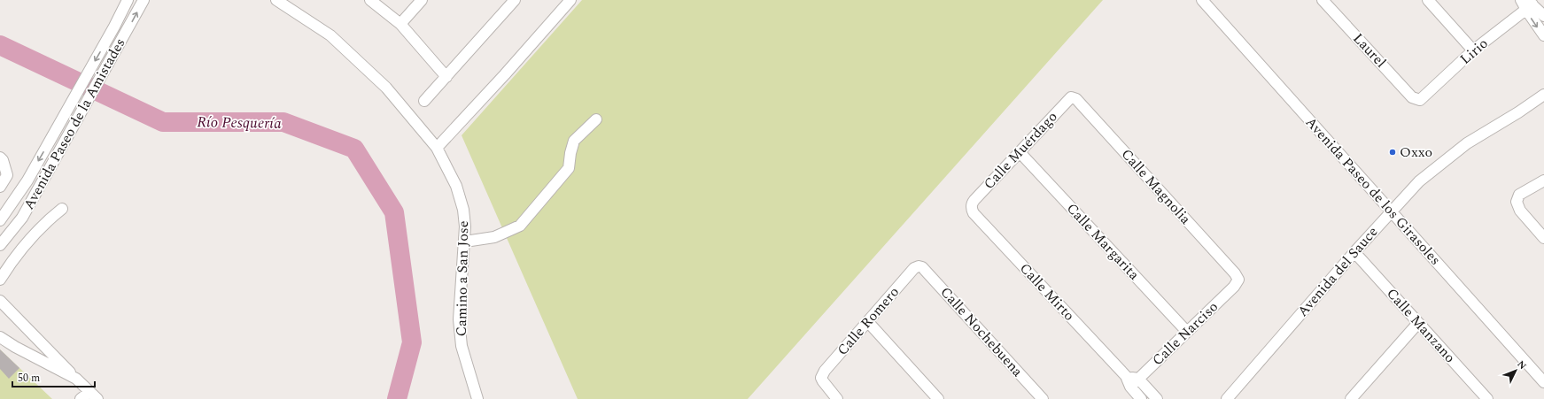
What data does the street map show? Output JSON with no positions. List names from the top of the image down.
{
  "streets": {
    "street": [
      "Laurel",
      "Lirio",
      "Avenida Paseo de la Amistades",
      "Calle Muérdago",
      "Calle Magnolia",
      "Avenida Paseo de los Girasoles",
      "Calle Margarita",
      "Avenida del Sauce",
      "Camino a San Jose",
      "Calle Mirto",
      "Calle Romero",
      "Calle Manzano",
      "Calle Nochebuena",
      "Calle Narciso"
    ]
  },
  "crossings": [
    ["Laurel", "Lirio"],
    ["Calle Muérdago", "Calle Magnolia"],
    ["Calle Muérdago", "Calle Margarita"],
    ["Calle Muérdago", "Calle Mirto"],
    ["Calle Magnolia", "Calle Narciso"],
    ["Avenida Paseo de los Girasoles", "Avenida del Sauce"],
    ["Calle Margarita", "Calle Narciso"],
    ["Avenida del Sauce", "Calle Manzano"],
    ["Calle Mirto", "Calle Narciso"],
    ["Calle Romero", "Calle Nochebuena"]
  ],
  "water": ["Río Pesquería"],
  "places": ["Oxxo"],
  "scale_bar": "50 m",
  "north": "top right"
}
